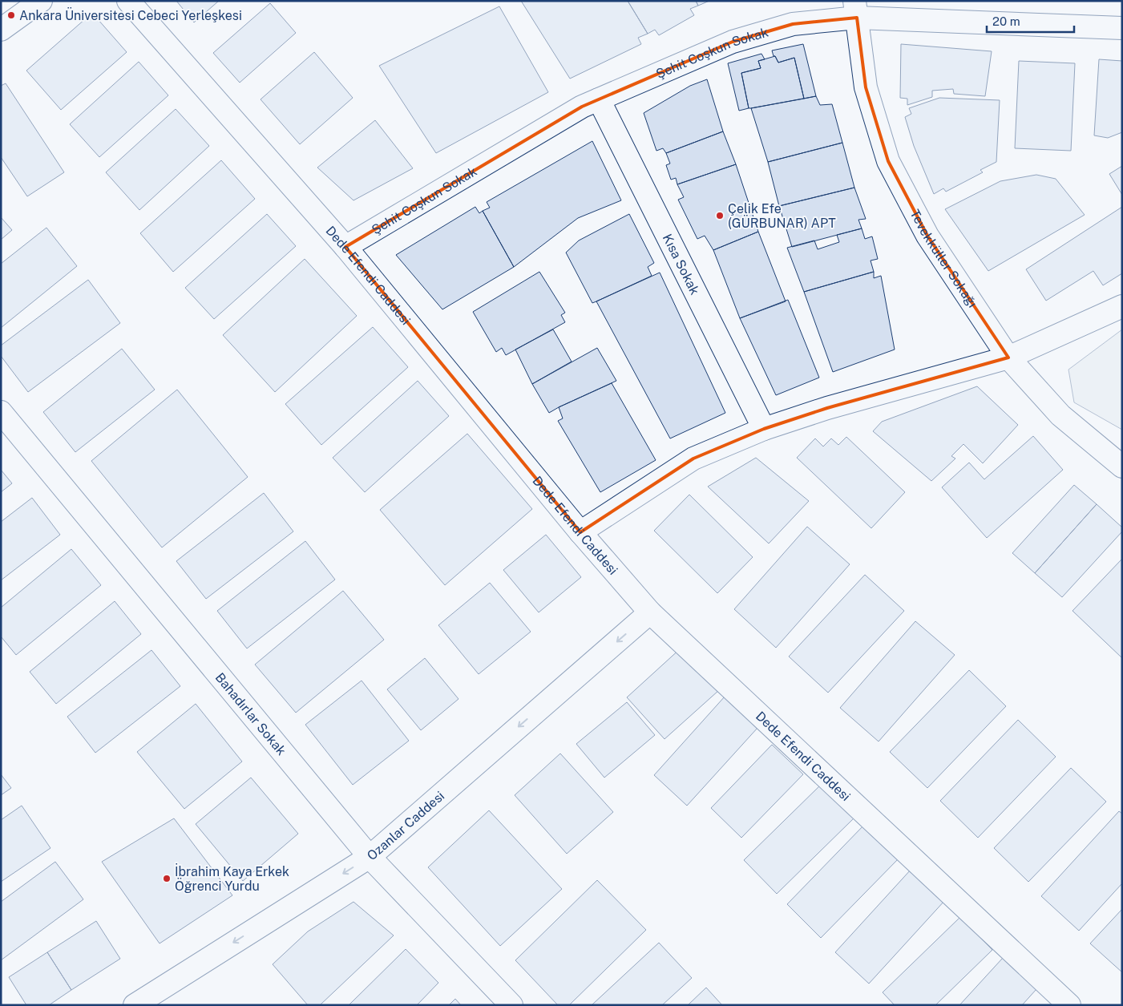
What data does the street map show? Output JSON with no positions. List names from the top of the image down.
{
  "streets": {
    "street": [
      "Şehit Coşkun Sokak",
      "Tevekküller Sokağı",
      "Kısa Sokak",
      "Dede Efendi Caddesi",
      "Bahadırlar Sokak",
      "Ozanlar Caddesi"
    ]
  },
  "crossings": [
    ["Şehit Coşkun Sokak", "Tevekküller Sokağı"],
    ["Şehit Coşkun Sokak", "Kısa Sokak"],
    ["Şehit Coşkun Sokak", "Dede Efendi Caddesi"],
    ["Dede Efendi Caddesi", "Ozanlar Caddesi"],
    ["Bahadırlar Sokak", "Ozanlar Caddesi"]
  ],
  "one_way": ["Ozanlar Caddesi"],
  "places": ["Ankara Üniversitesi Cebeci Yerleşkesi", "Çelik Efe (GÜRBUNAR) APT", "İbrahim Kaya Erkek Öğrenci Yurdu"],
  "scale_bar": "20 m"
}
